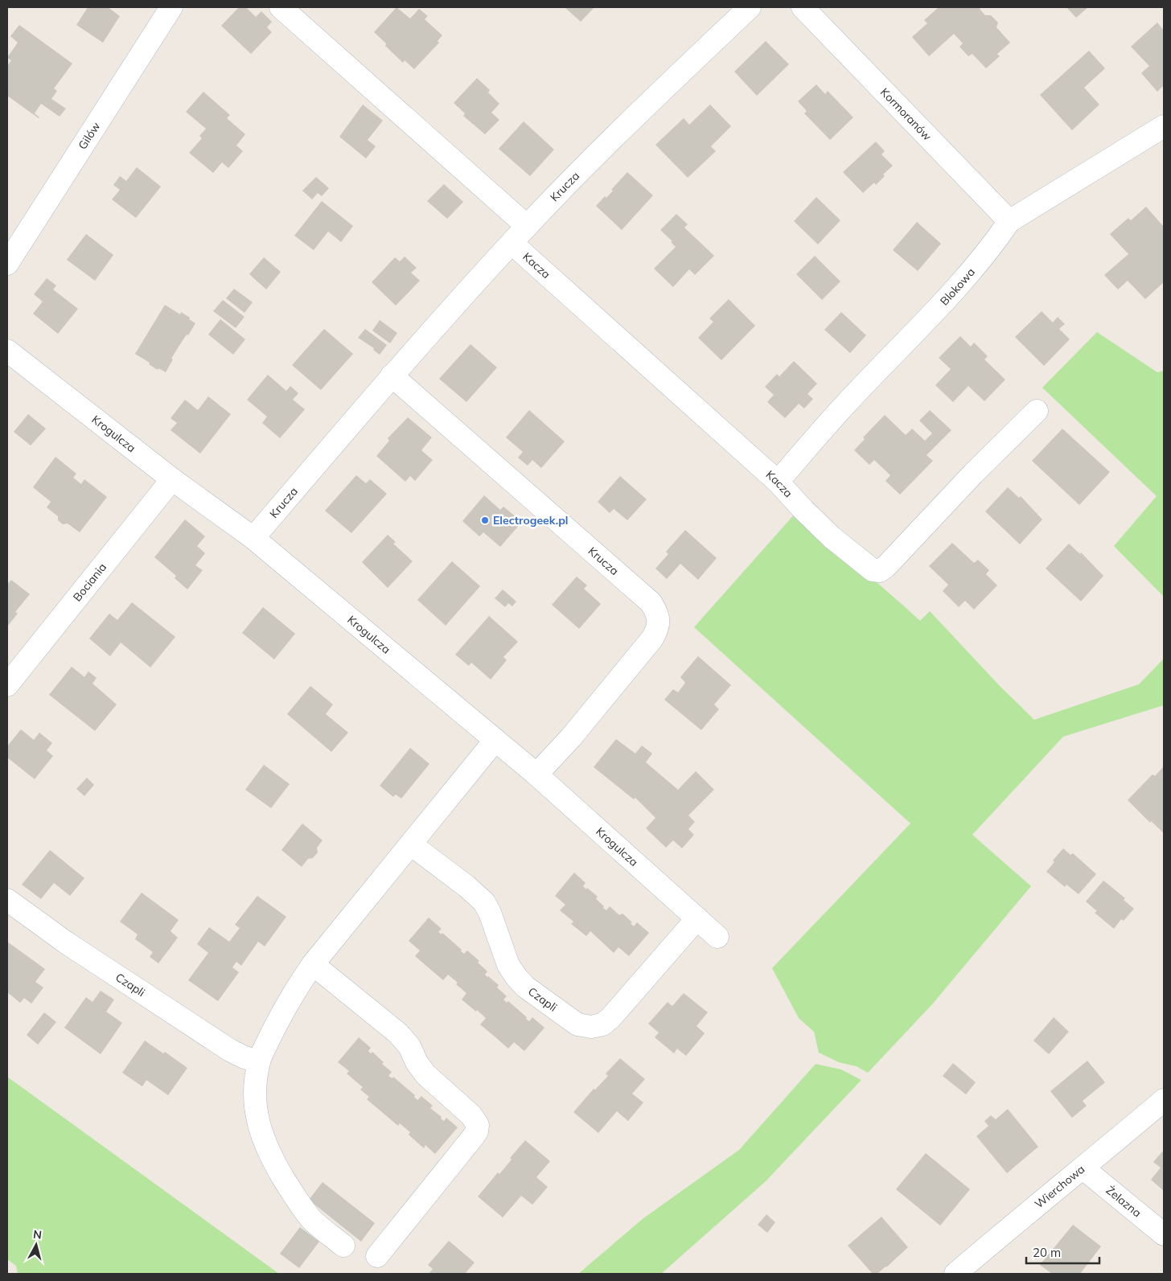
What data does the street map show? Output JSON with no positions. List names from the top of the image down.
{
  "streets": {
    "street": [
      "Kormoranów",
      "Gilów",
      "Krucza",
      "Kacza",
      "Blokowa",
      "Krogulcza",
      "Bociania",
      "Czapli",
      "Wierchowa",
      "Żelazna"
    ]
  },
  "crossings": [
    ["Kormoranów", "Blokowa"],
    ["Krucza", "Kacza"],
    ["Krucza", "Krogulcza"],
    ["Kacza", "Blokowa"],
    ["Krogulcza", "Bociania"],
    ["Krogulcza", "Czapli"],
    ["Wierchowa", "Żelazna"]
  ],
  "places": ["Electrogeek.pl"],
  "scale_bar": "20 m",
  "north": "top"
}
